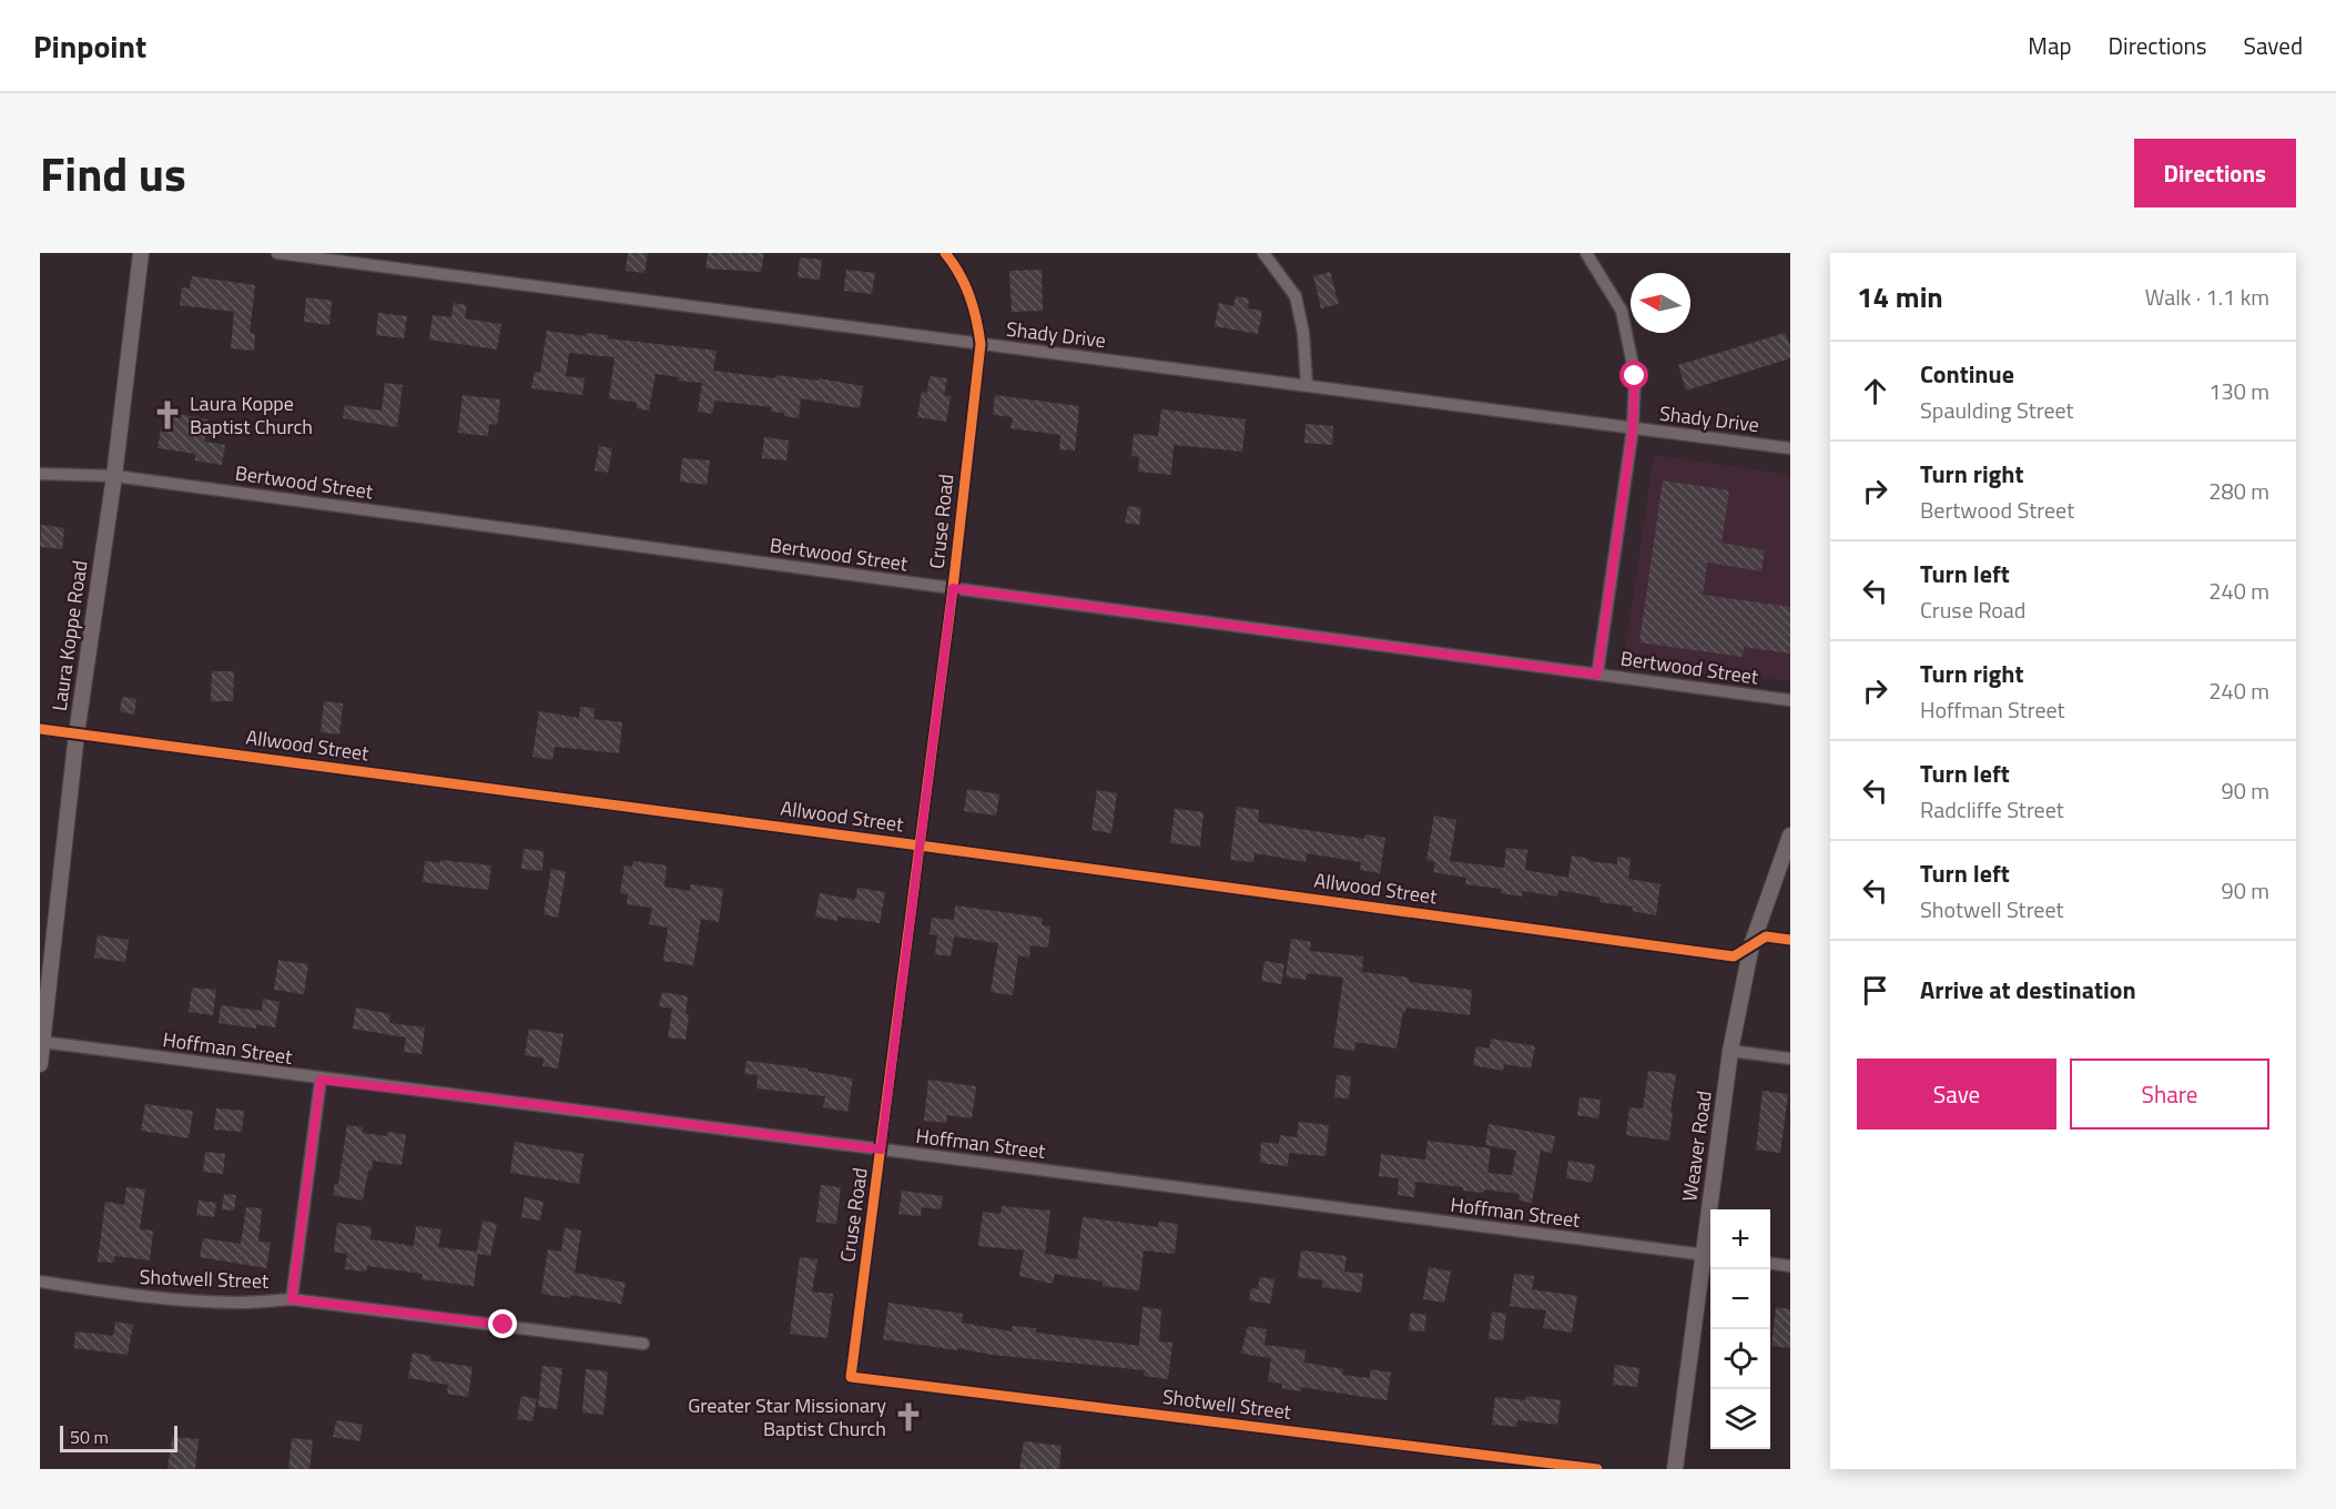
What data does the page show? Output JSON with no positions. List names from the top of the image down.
{
  "streets": {
    "street": [
      "Shady Drive",
      "Bertwood Street",
      "Cruse Road",
      "Laura Koppe Road",
      "Allwood Street",
      "Hoffman Street",
      "Weaver Road",
      "Shotwell Street"
    ]
  },
  "crossings": [
    ["Shady Drive", "Cruse Road"],
    ["Bertwood Street", "Cruse Road"],
    ["Bertwood Street", "Laura Koppe Road"],
    ["Cruse Road", "Allwood Street"],
    ["Cruse Road", "Hoffman Street"],
    ["Cruse Road", "Shotwell Street"],
    ["Laura Koppe Road", "Allwood Street"],
    ["Laura Koppe Road", "Hoffman Street"],
    ["Allwood Street", "Weaver Road"],
    ["Hoffman Street", "Weaver Road"]
  ],
  "places": {
    "church": ["Laura Koppe Baptist Church", "Greater Star Missionary Baptist Church"]
  },
  "scale_bar": "50 m",
  "north": "left",
  "page": {
    "header": "Pinpoint",
    "nav": ["Map", "Directions", "Saved"],
    "title": "Find us",
    "buttons": [
      "Directions",
      ["Save", "Share"]
    ],
    "heading": ["14 min", "Walk · 1.1 km"],
    "list": [
      ["Continue", "Spaulding Street", "130 m"],
      ["Turn right", "Bertwood Street", "280 m"],
      ["Turn left", "Cruse Road", "240 m"],
      ["Turn right", "Hoffman Street", "240 m"],
      ["Turn left", "Radcliffe Street", "90 m"],
      ["Turn left", "Shotwell Street", "90 m"],
      "Arrive at destination"
    ],
    "map_buttons": ["+", "−"],
    "scale": "50 m"
  }
}
